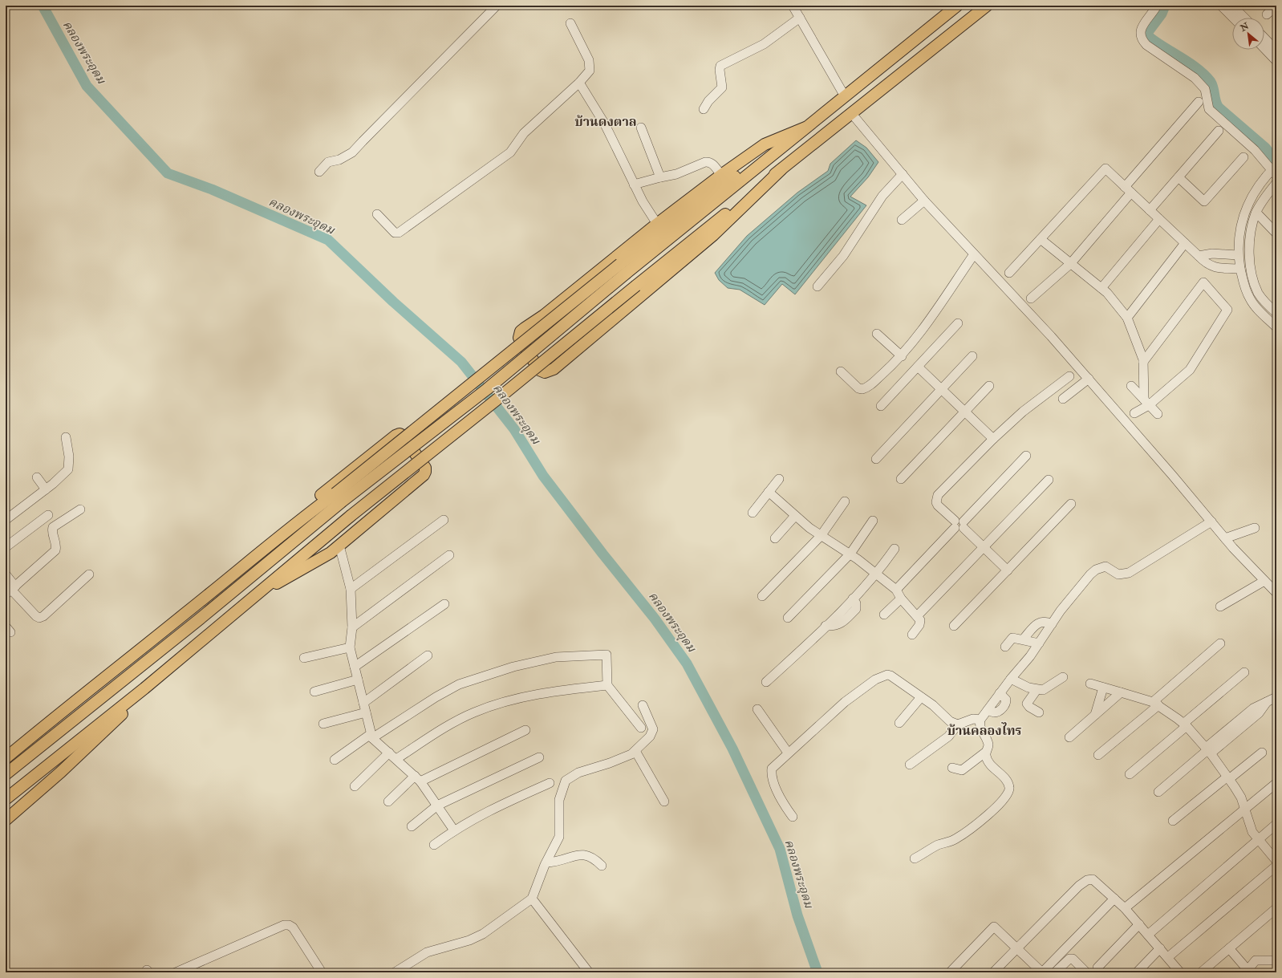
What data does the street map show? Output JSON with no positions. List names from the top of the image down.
{
  "districts": ["บ้านดงตาล", "บ้านคลองไทร"],
  "water": ["คลองพระอุดม"],
  "north": "top left"
}
